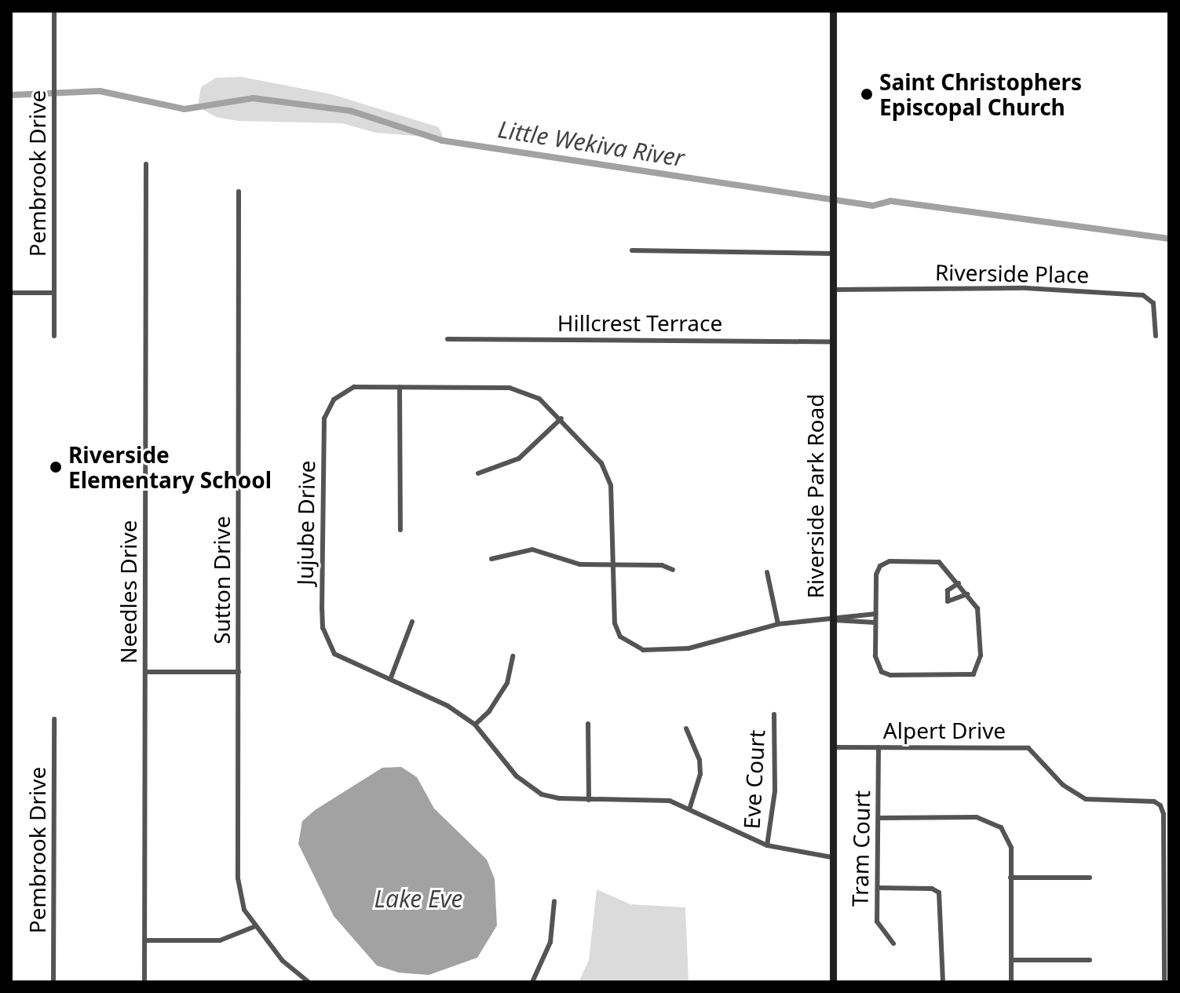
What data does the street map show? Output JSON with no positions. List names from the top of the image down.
{
  "streets": {
    "street": [
      "Pembrook Drive",
      "Riverside Place",
      "Hillcrest Terrace",
      "Riverside Park Road",
      "Jujube Drive",
      "Sutton Drive",
      "Needles Drive",
      "Alpert Drive",
      "Eve Court",
      "Tram Court"
    ]
  },
  "crossings": [
    ["Riverside Place", "Riverside Park Road"],
    ["Hillcrest Terrace", "Riverside Park Road"],
    ["Riverside Park Road", "Jujube Drive"],
    ["Riverside Park Road", "Alpert Drive"],
    ["Jujube Drive", "Eve Court"],
    ["Alpert Drive", "Tram Court"]
  ],
  "water": ["Little Wekiva River", "Lake Eve"],
  "places": ["Saint Christophers Episcopal Church", "Riverside Elementary School"]
}
